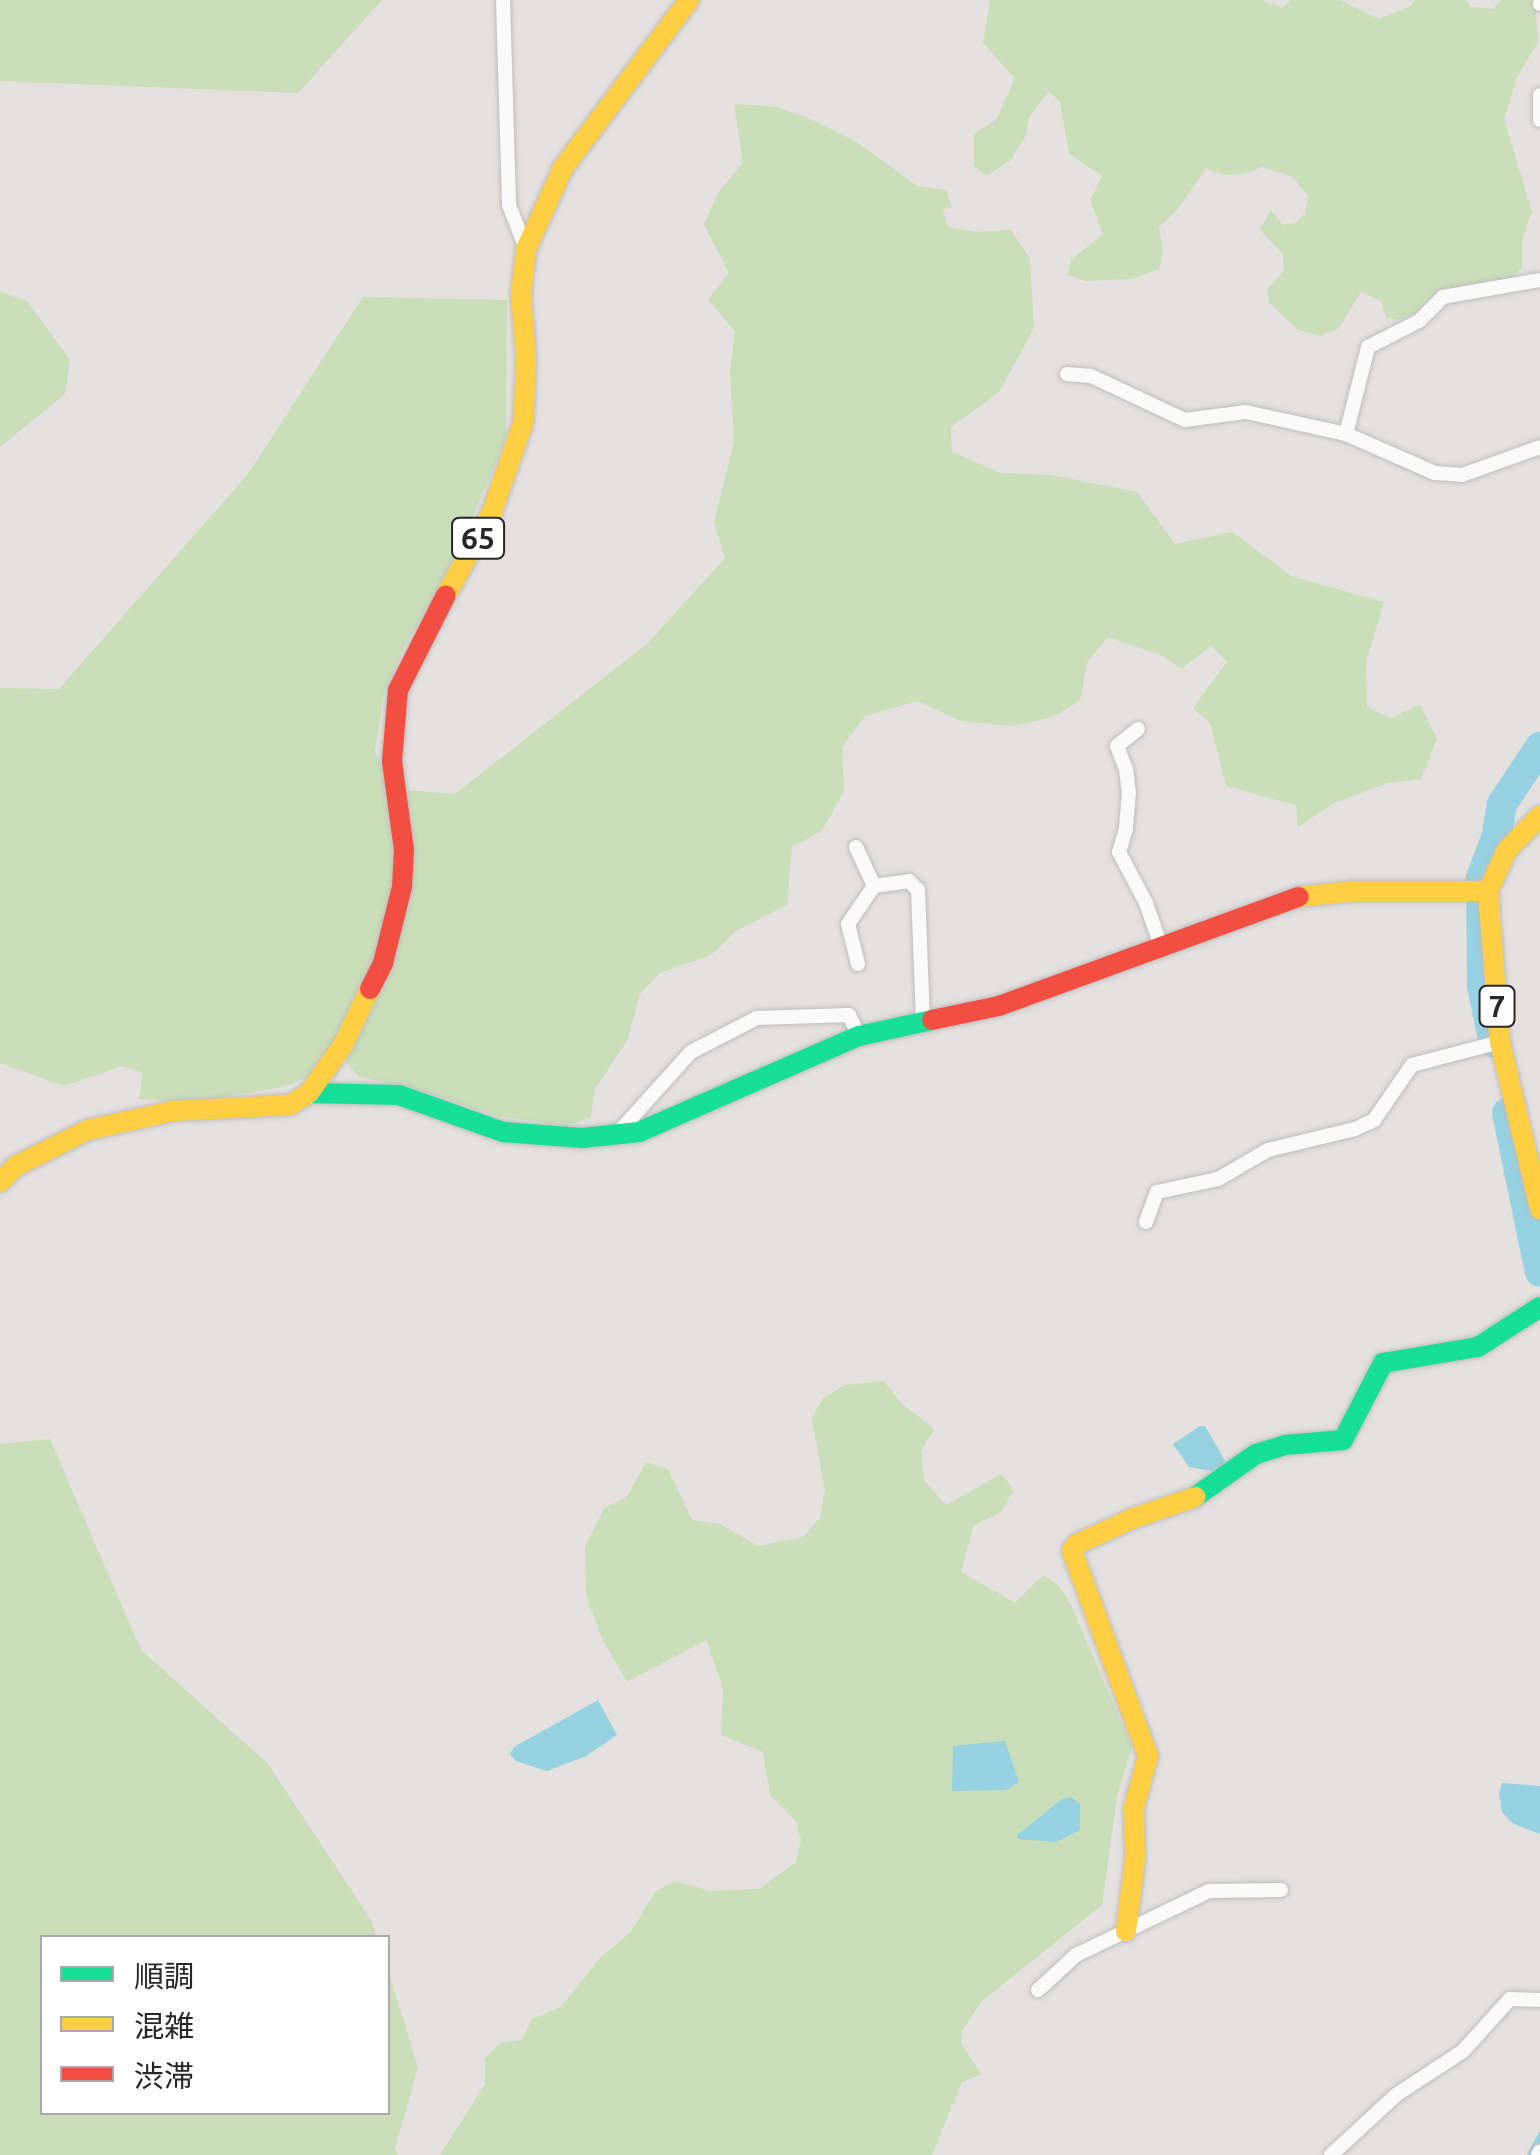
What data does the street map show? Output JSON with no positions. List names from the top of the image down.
{
  "streets": {
    "street": ["65", "7"]
  },
  "legend": ["順調", "混雑", "渋滞"]
}
